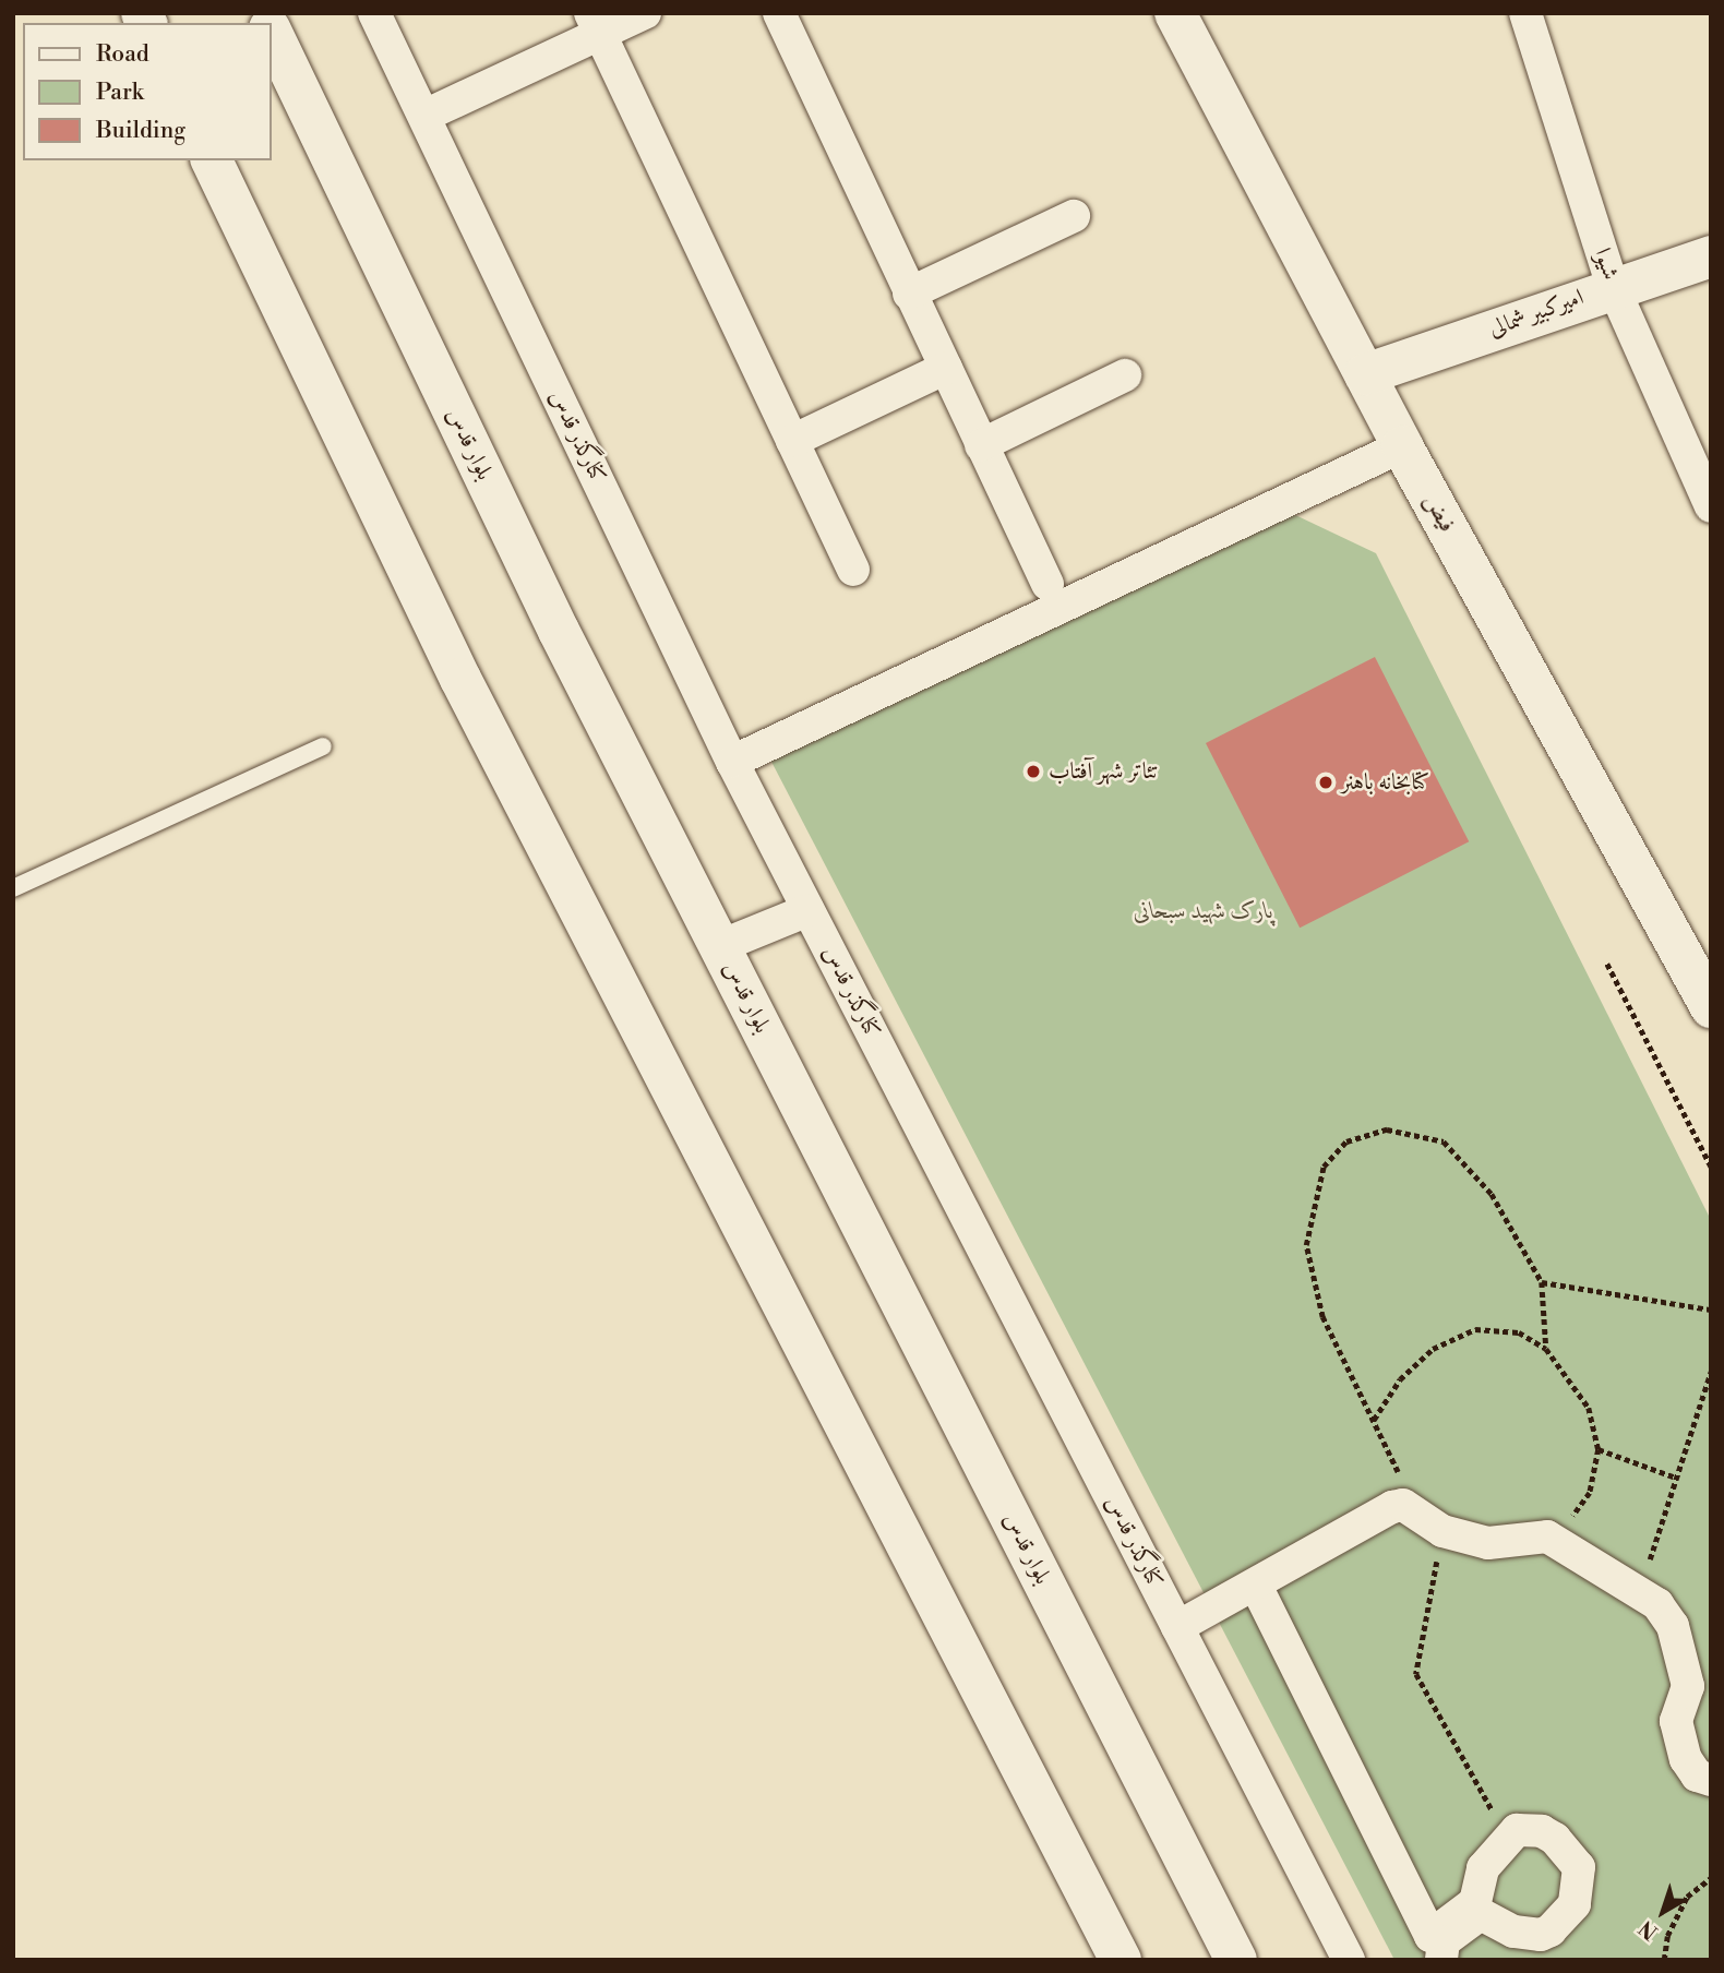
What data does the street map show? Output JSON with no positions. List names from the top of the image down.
{
  "streets": {
    "main road": ["امیرکبیر شمالی", "بلوار قدس", "فیض"],
    "street": ["شیوا", "کنارگذر قدس"]
  },
  "crossings": [
    ["شیوا", "امیرکبیر شمالی"],
    ["امیرکبیر شمالی", "فیض"]
  ],
  "parks": ["پارک شهید سبحانی"],
  "places": ["تئاتر شهر آفتاب", "کتابخانه باهنر"],
  "legend": ["Road", "Park", "Building"],
  "north": "bottom left"
}
